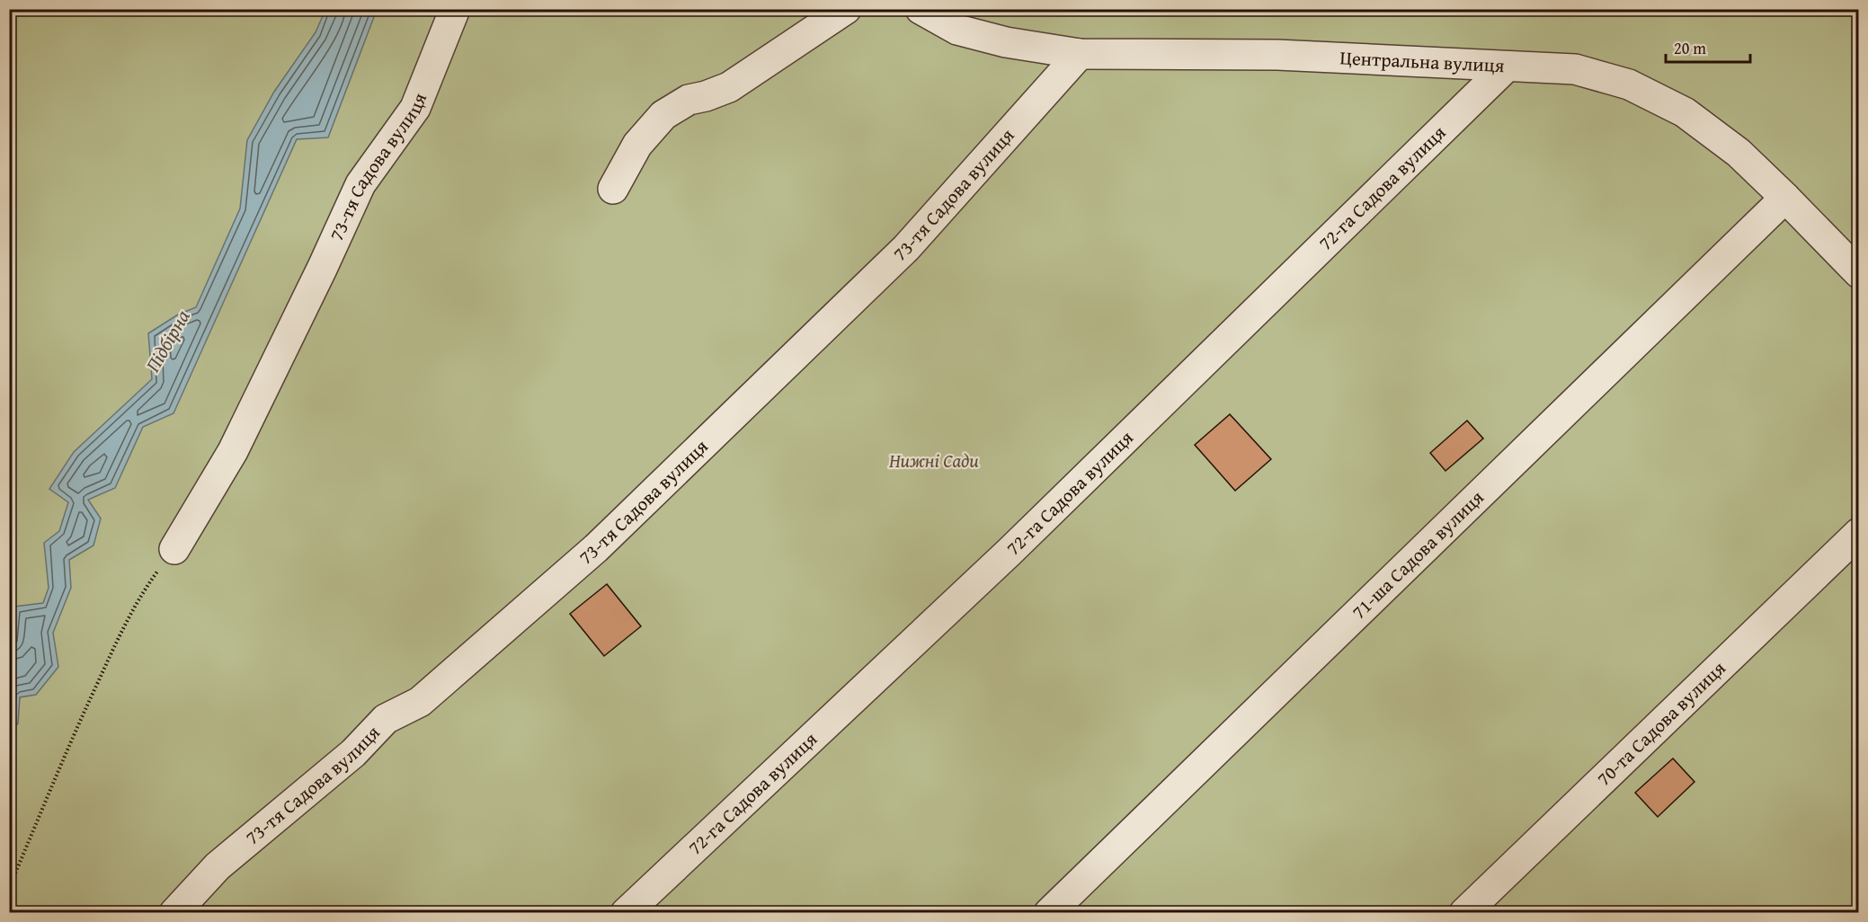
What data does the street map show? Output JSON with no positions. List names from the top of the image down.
{
  "streets": {
    "street": [
      "Центральна вулиця",
      "73-тя Садова вулиця",
      "72-га Садова вулиця",
      "71-ша Садова вулиця",
      "70-та Садова вулиця"
    ]
  },
  "crossings": [
    ["Центральна вулиця", "73-тя Садова вулиця"],
    ["Центральна вулиця", "72-га Садова вулиця"],
    ["Центральна вулиця", "71-ша Садова вулиця"]
  ],
  "water": ["Підбірна"],
  "parks": ["Нижні Сади"],
  "scale_bar": "20 m"
}
